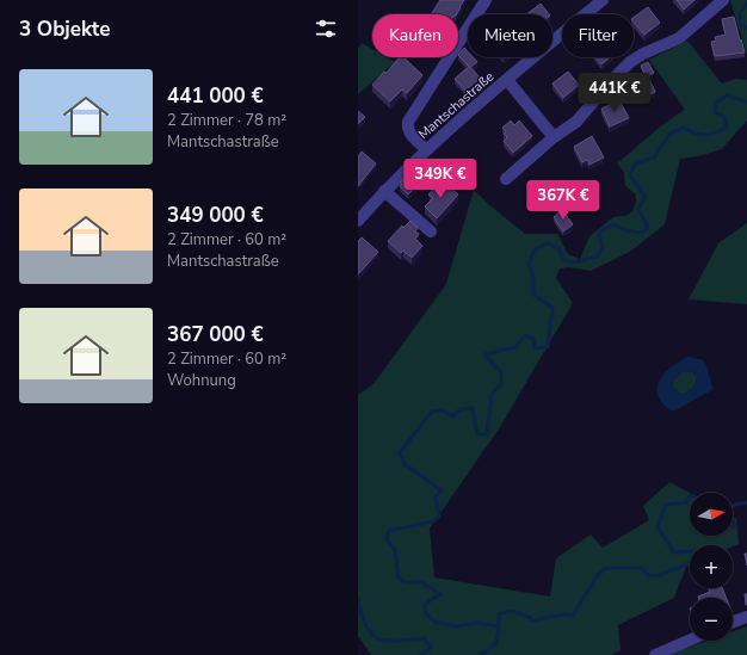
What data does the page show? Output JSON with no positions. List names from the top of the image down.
{
  "streets": {
    "street": ["Mantschastraße"]
  },
  "north": "right",
  "page": {
    "heading": "3 Objekte",
    "chip": ["Kaufen", "Mieten", "Filter"],
    "list": [
      {
        "name": "441 000 €",
        "note": "2 Zimmer · 78 m² · Mantschastraße"
      },
      {
        "name": "349 000 €",
        "note": "2 Zimmer · 60 m² · Mantschastraße"
      },
      {
        "name": "367 000 €",
        "note": "2 Zimmer · 60 m² · Wohnung"
      }
    ],
    "price": ["441K €", "349K €", "367K €"],
    "map_buttons": ["+", "−"]
  }
}
